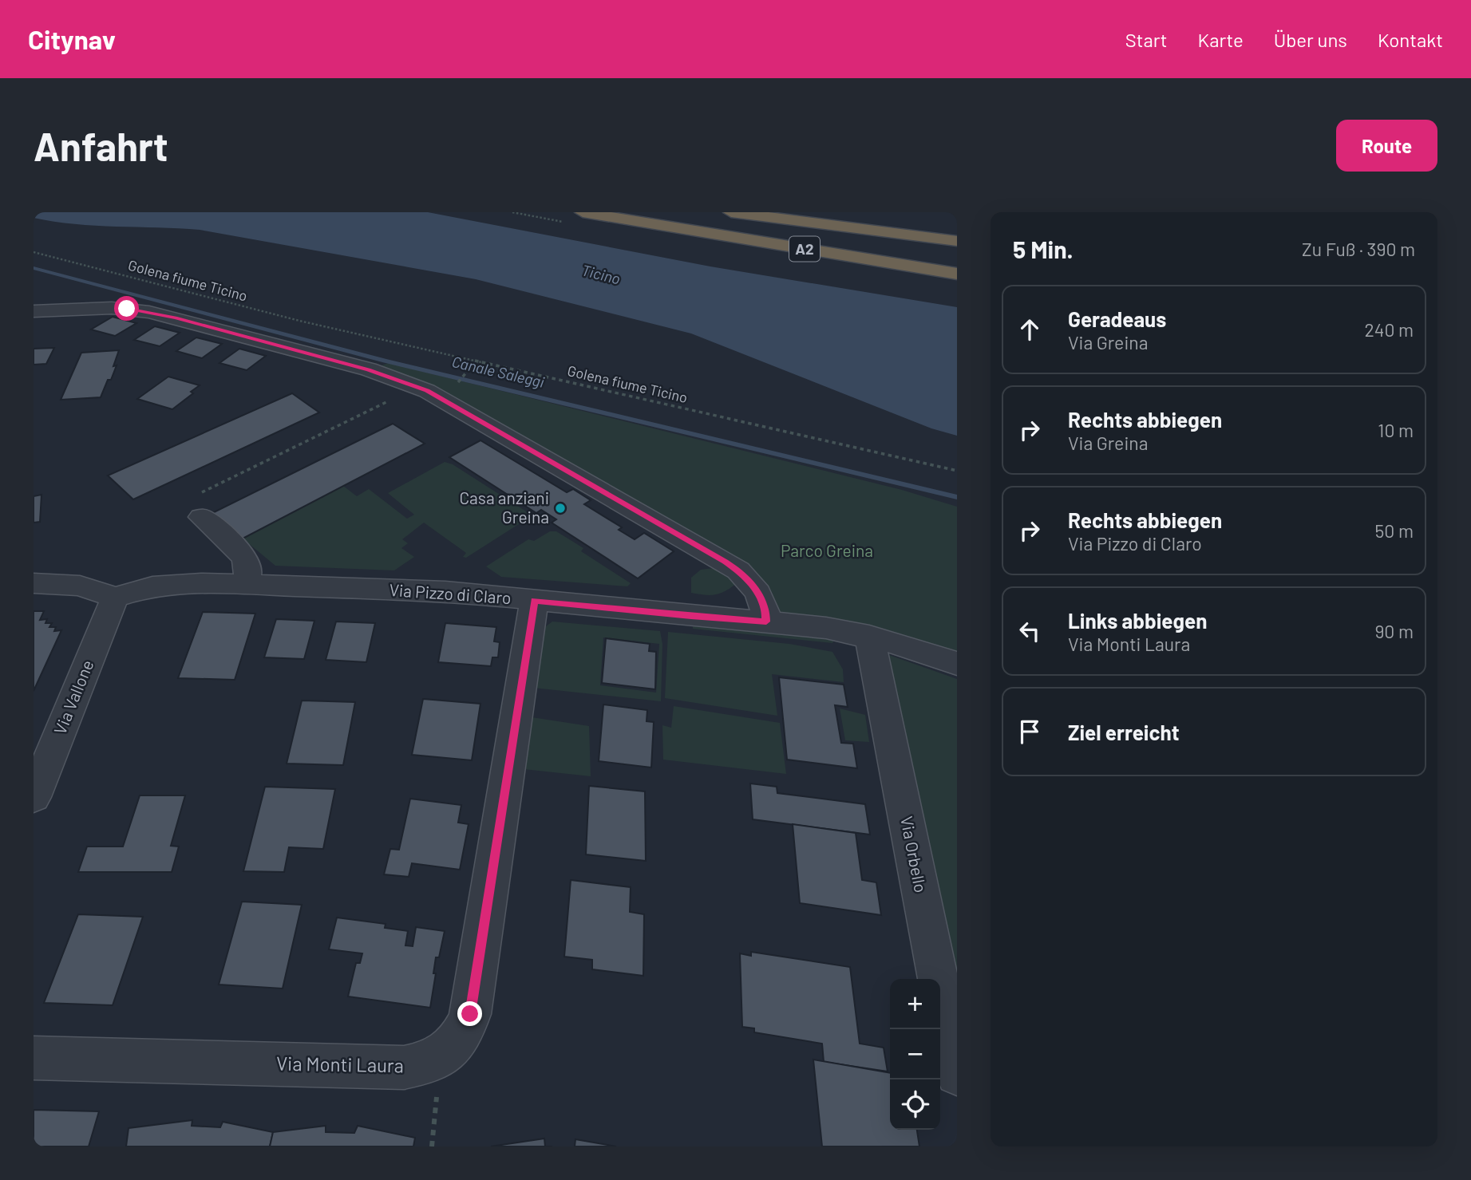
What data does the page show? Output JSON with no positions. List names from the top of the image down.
{
  "streets": {
    "highway": ["A2"],
    "street": [
      "Via Pizzo di Claro",
      "Via Vallone",
      "Via Orbello",
      "Via Monti Laura"
    ],
    "path": ["Golena fiume Ticino"]
  },
  "crossings": [
    ["Via Pizzo di Claro", "Via Vallone"],
    ["Via Pizzo di Claro", "Via Orbello"],
    ["Via Pizzo di Claro", "Via Monti Laura"]
  ],
  "water": ["Ticino", "Canale Saleggi"],
  "parks": ["Parco Greina"],
  "places": ["Casa anziani Greina"],
  "page": {
    "header": "Citynav",
    "nav": [
      "Start",
      "Karte",
      "Über uns",
      "Kontakt"
    ],
    "buttons": "Route",
    "title": "Anfahrt",
    "heading": ["5 Min.", "Zu Fuß · 390 m"],
    "list": [
      ["Geradeaus", "Via Greina", "240 m"],
      ["Rechts abbiegen", "Via Greina", "10 m"],
      ["Rechts abbiegen", "Via Pizzo di Claro", "50 m"],
      ["Links abbiegen", "Via Monti Laura", "90 m"],
      "Ziel erreicht"
    ],
    "map_buttons": ["+", "−"]
  }
}
